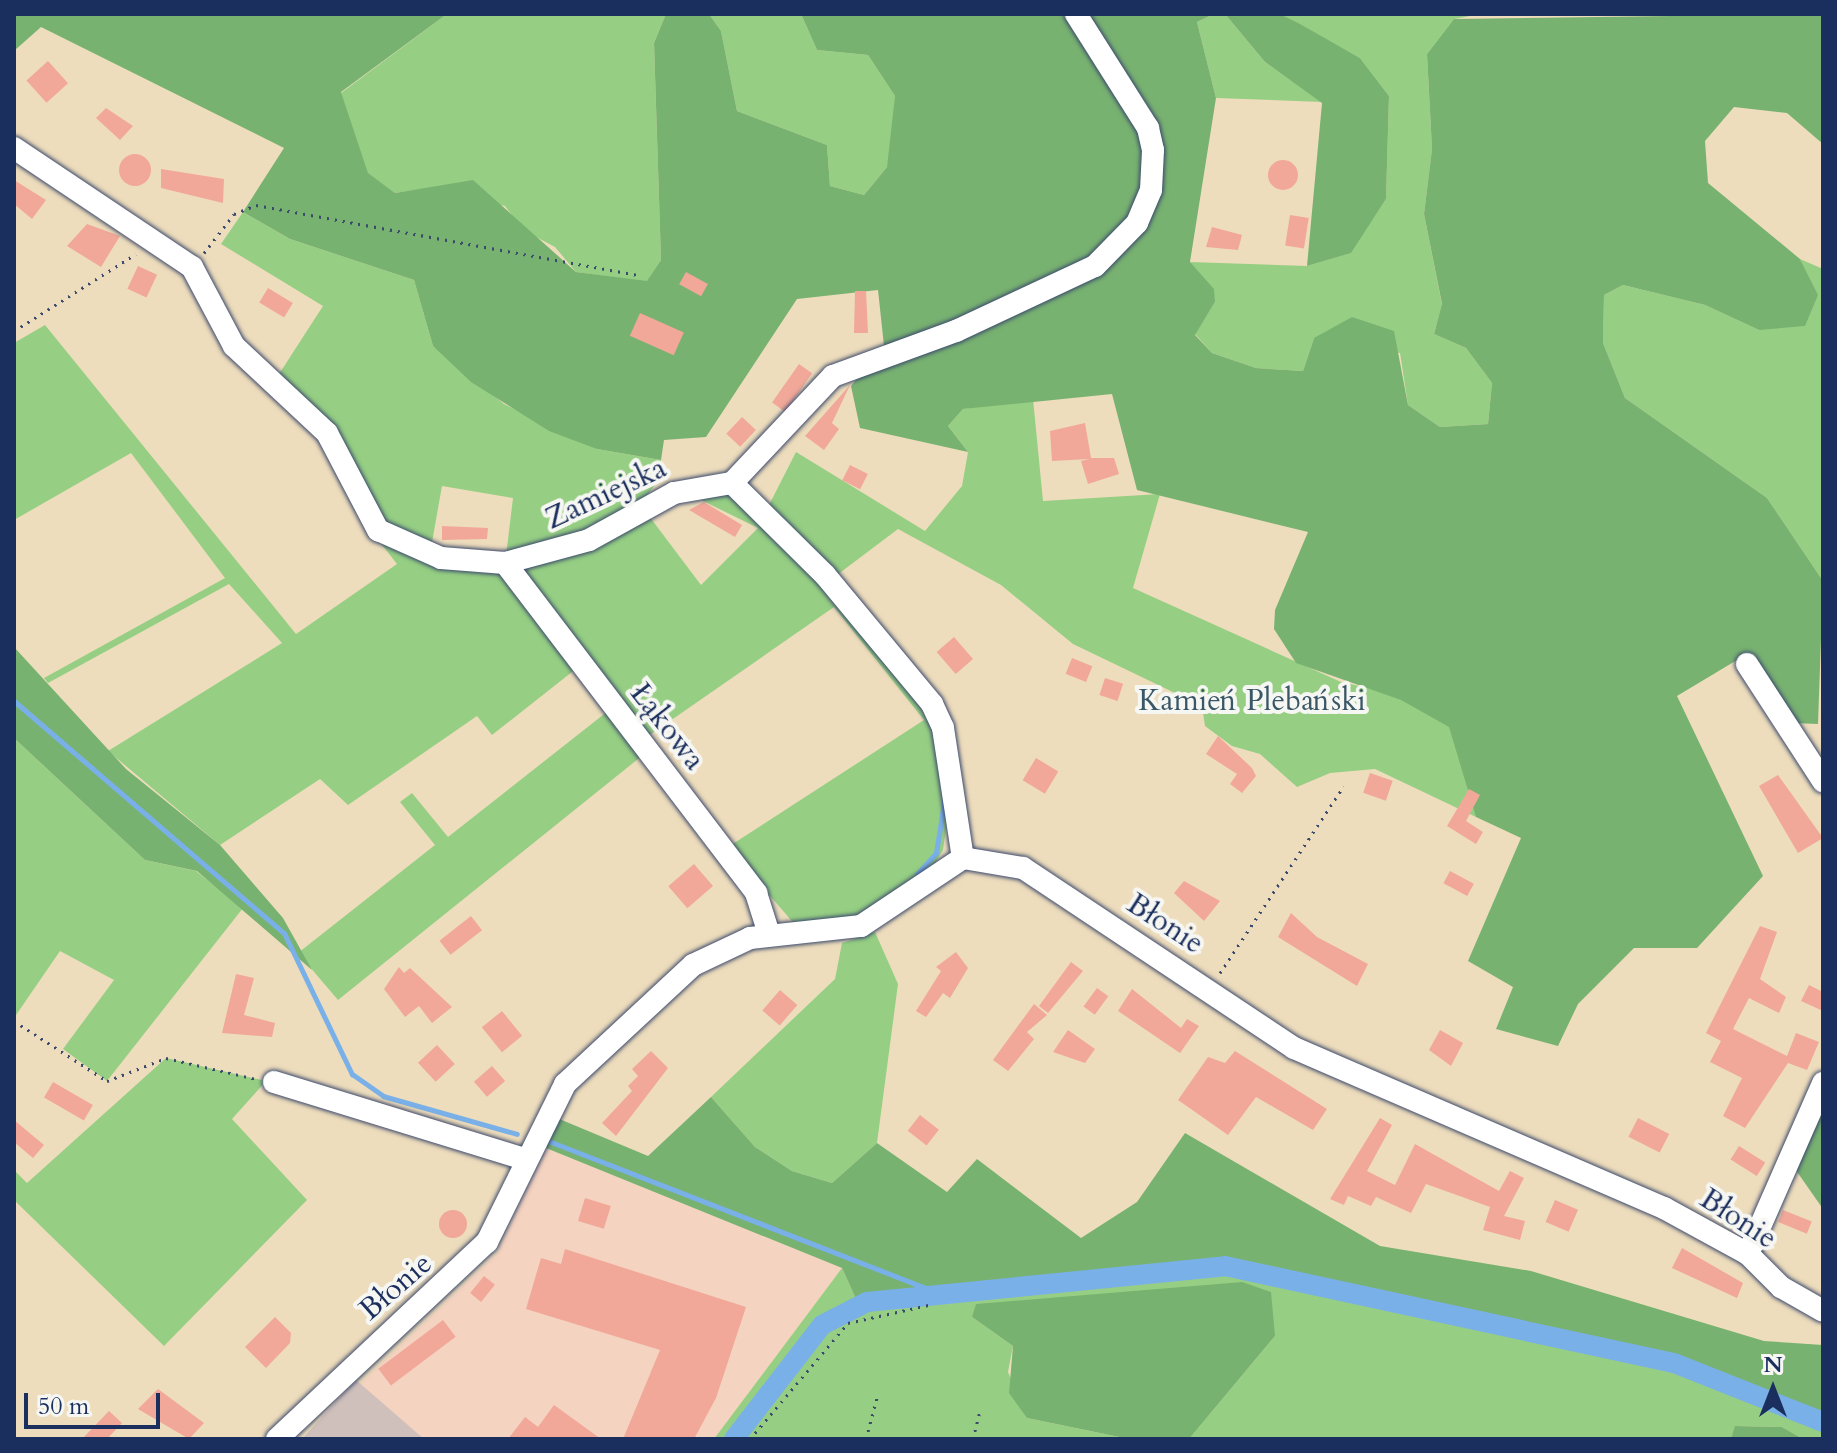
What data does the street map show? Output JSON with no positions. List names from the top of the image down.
{
  "streets": {
    "street": ["Zamiejska", "Łąkowa", "Błonie"]
  },
  "crossings": [
    ["Zamiejska", "Łąkowa"],
    ["Łąkowa", "Błonie"]
  ],
  "parks": ["Kamień Plebański"],
  "scale_bar": "50 m",
  "north": "top"
}
